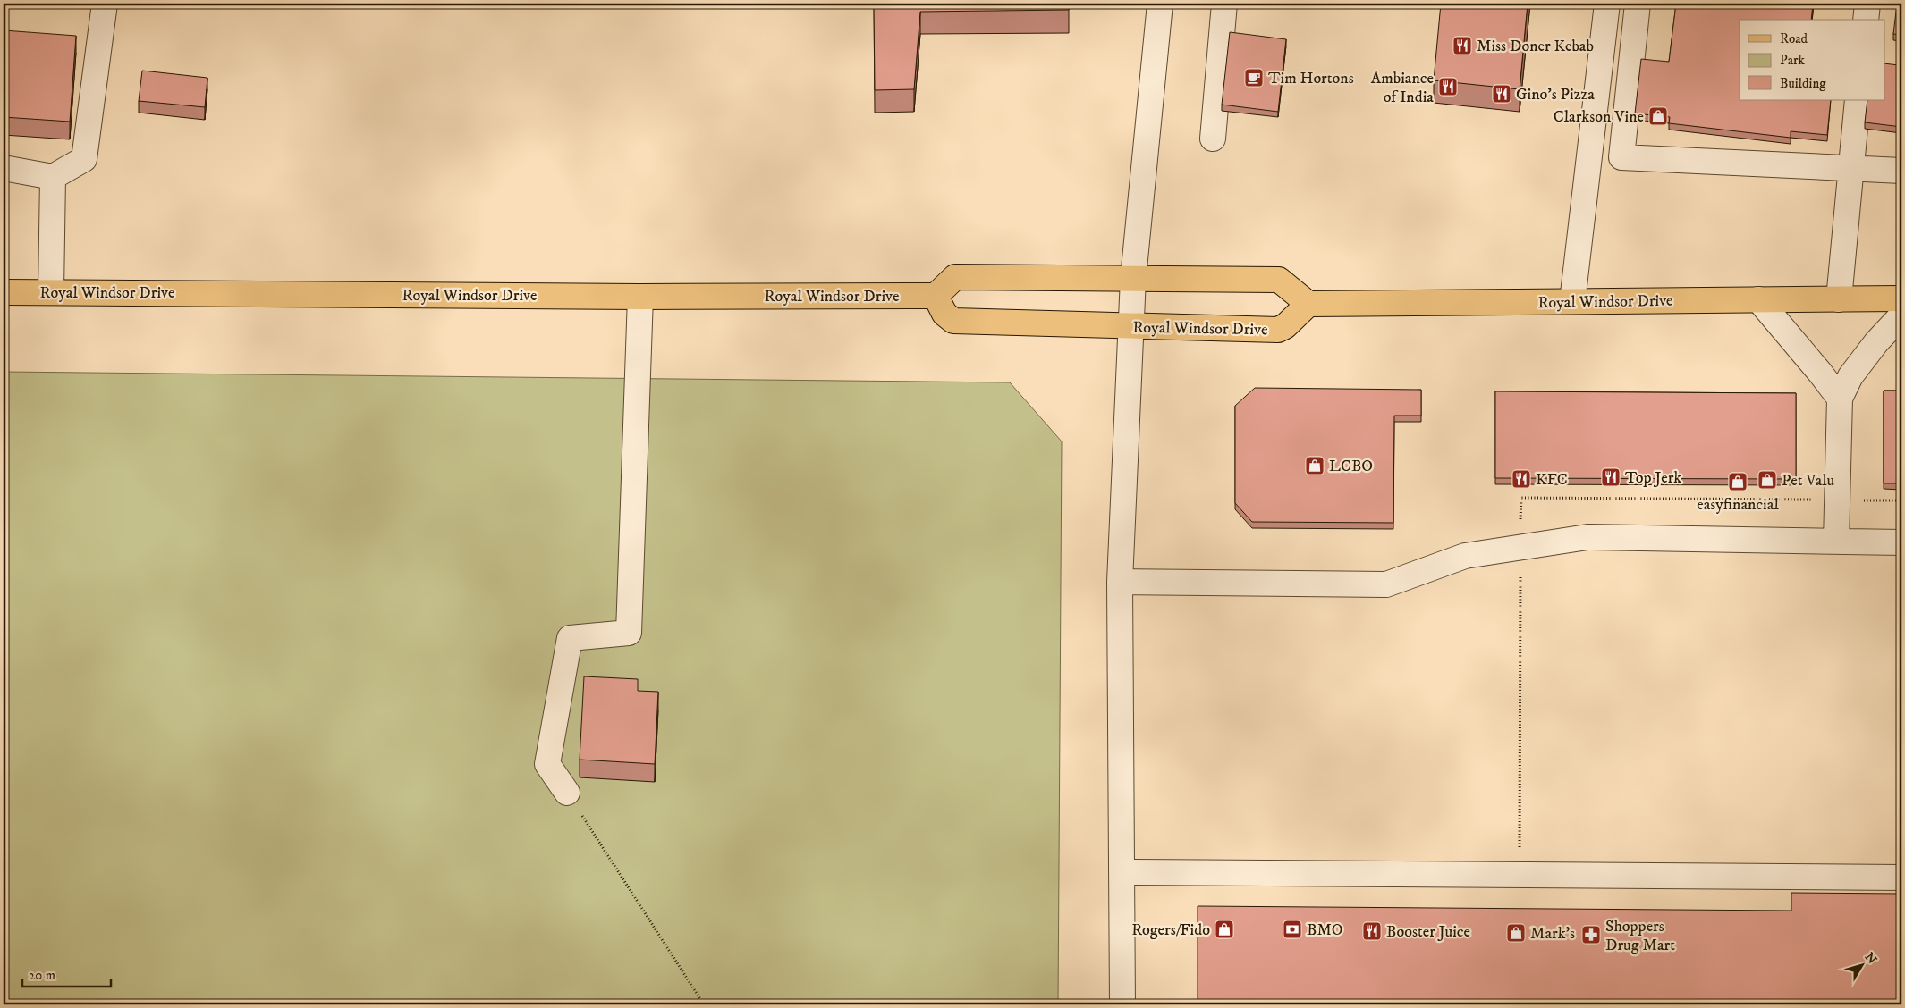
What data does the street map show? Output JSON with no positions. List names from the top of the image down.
{
  "streets": {
    "main road": ["Royal Windsor Drive"]
  },
  "places": {
    "restaurant": [
      "Miss Doner Kebab",
      "Ambiance of India",
      "Gino's Pizza",
      "Top Jerk",
      "KFC",
      "Booster Juice"
    ],
    "cafe": ["Tim Hortons"],
    "shop": [
      "Clarkson Vine",
      "LCBO",
      "Pet Valu",
      "easyfinancial",
      "Rogers/Fido",
      "Mark's"
    ],
    "bank": ["BMO"],
    "pharmacy": ["Shoppers Drug Mart"]
  },
  "legend": ["Road", "Park", "Building"],
  "scale_bar": "20 m",
  "north": "top right"
}
